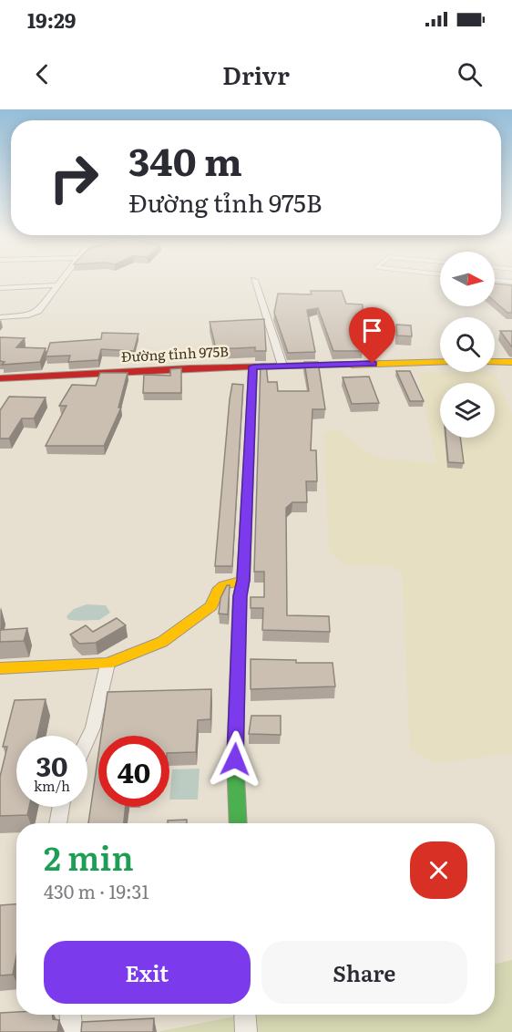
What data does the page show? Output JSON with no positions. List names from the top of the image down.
{
  "streets": {
    "street": ["Đường tỉnh 975B"]
  },
  "north": "right",
  "page": {
    "status": "19:29",
    "header": "Drivr",
    "turn": ["340 m", "Đường tỉnh 975B"],
    "speed": "30 km/h",
    "limit": "40",
    "heading": ["2 min", "430 m · 19:31"],
    "buttons": ["Exit", "Share"]
  }
}
